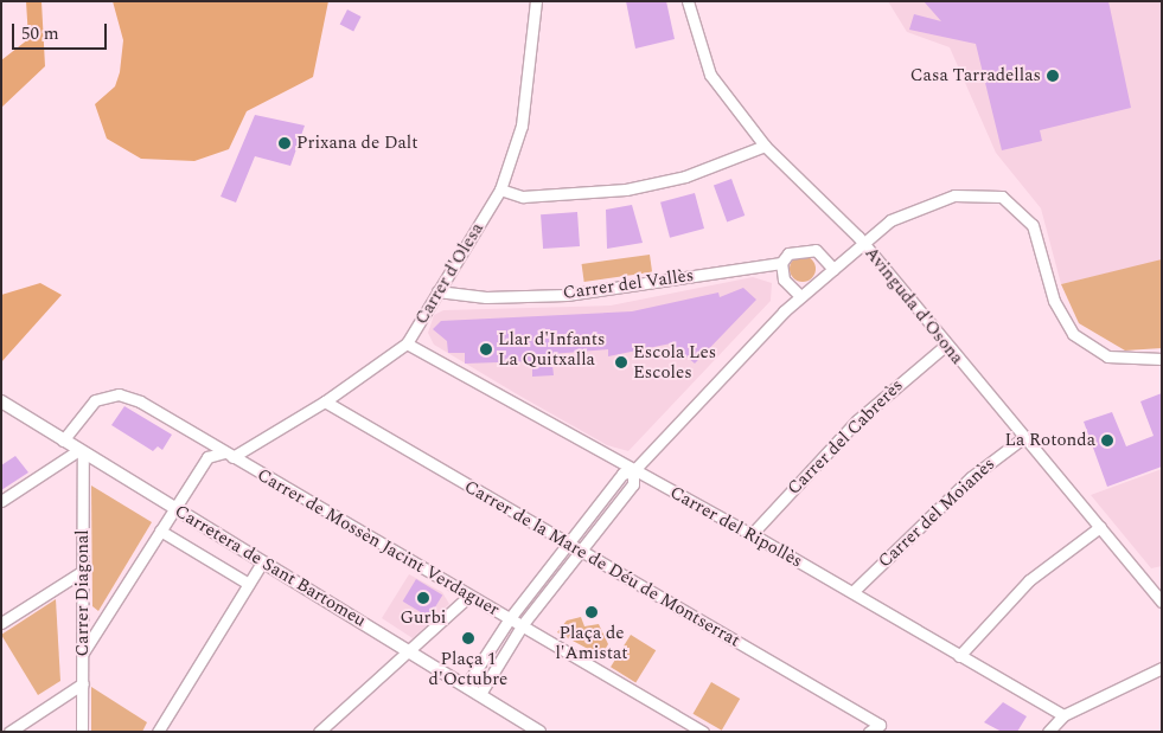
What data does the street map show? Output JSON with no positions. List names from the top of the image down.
{
  "streets": {
    "street": [
      "Carrer d'Olesa",
      "Carrer del Vallès",
      "Avinguda d'Osona",
      "Carrer del Cabrerès",
      "Carrer del Moianès",
      "Carrer del Ripollès",
      "Carrer de Mossèn Jacint Verdaguer",
      "Carrer de la Mare de Déu de Montserrat",
      "Carretera de Sant Bartomeu",
      "Carrer Diagonal"
    ]
  },
  "crossings": [
    ["Carrer d'Olesa", "Carrer del Vallès"],
    ["Carrer d'Olesa", "Carrer del Ripollès"],
    ["Carrer d'Olesa", "Carrer de Mossèn Jacint Verdaguer"],
    ["Carrer d'Olesa", "Carrer de la Mare de Déu de Montserrat"],
    ["Carrer d'Olesa", "Carretera de Sant Bartomeu"],
    ["Carrer d'Olesa", "Carrer Diagonal"],
    ["Avinguda d'Osona", "Carrer del Cabrerès"],
    ["Avinguda d'Osona", "Carrer del Moianès"],
    ["Carrer del Cabrerès", "Carrer del Ripollès"],
    ["Carrer del Moianès", "Carrer del Ripollès"],
    ["Carrer de Mossèn Jacint Verdaguer", "Carretera de Sant Bartomeu"],
    ["Carretera de Sant Bartomeu", "Carrer Diagonal"]
  ],
  "places": [
    "Casa Tarradellas",
    "Prixana de Dalt",
    "Llar d'Infants La Quitxalla",
    "Escola Les Escoles",
    "La Rotonda",
    "Gurbi",
    "Plaça de l'Amistat",
    "Plaça 1 d'Octubre"
  ],
  "scale_bar": "50 m"
}
